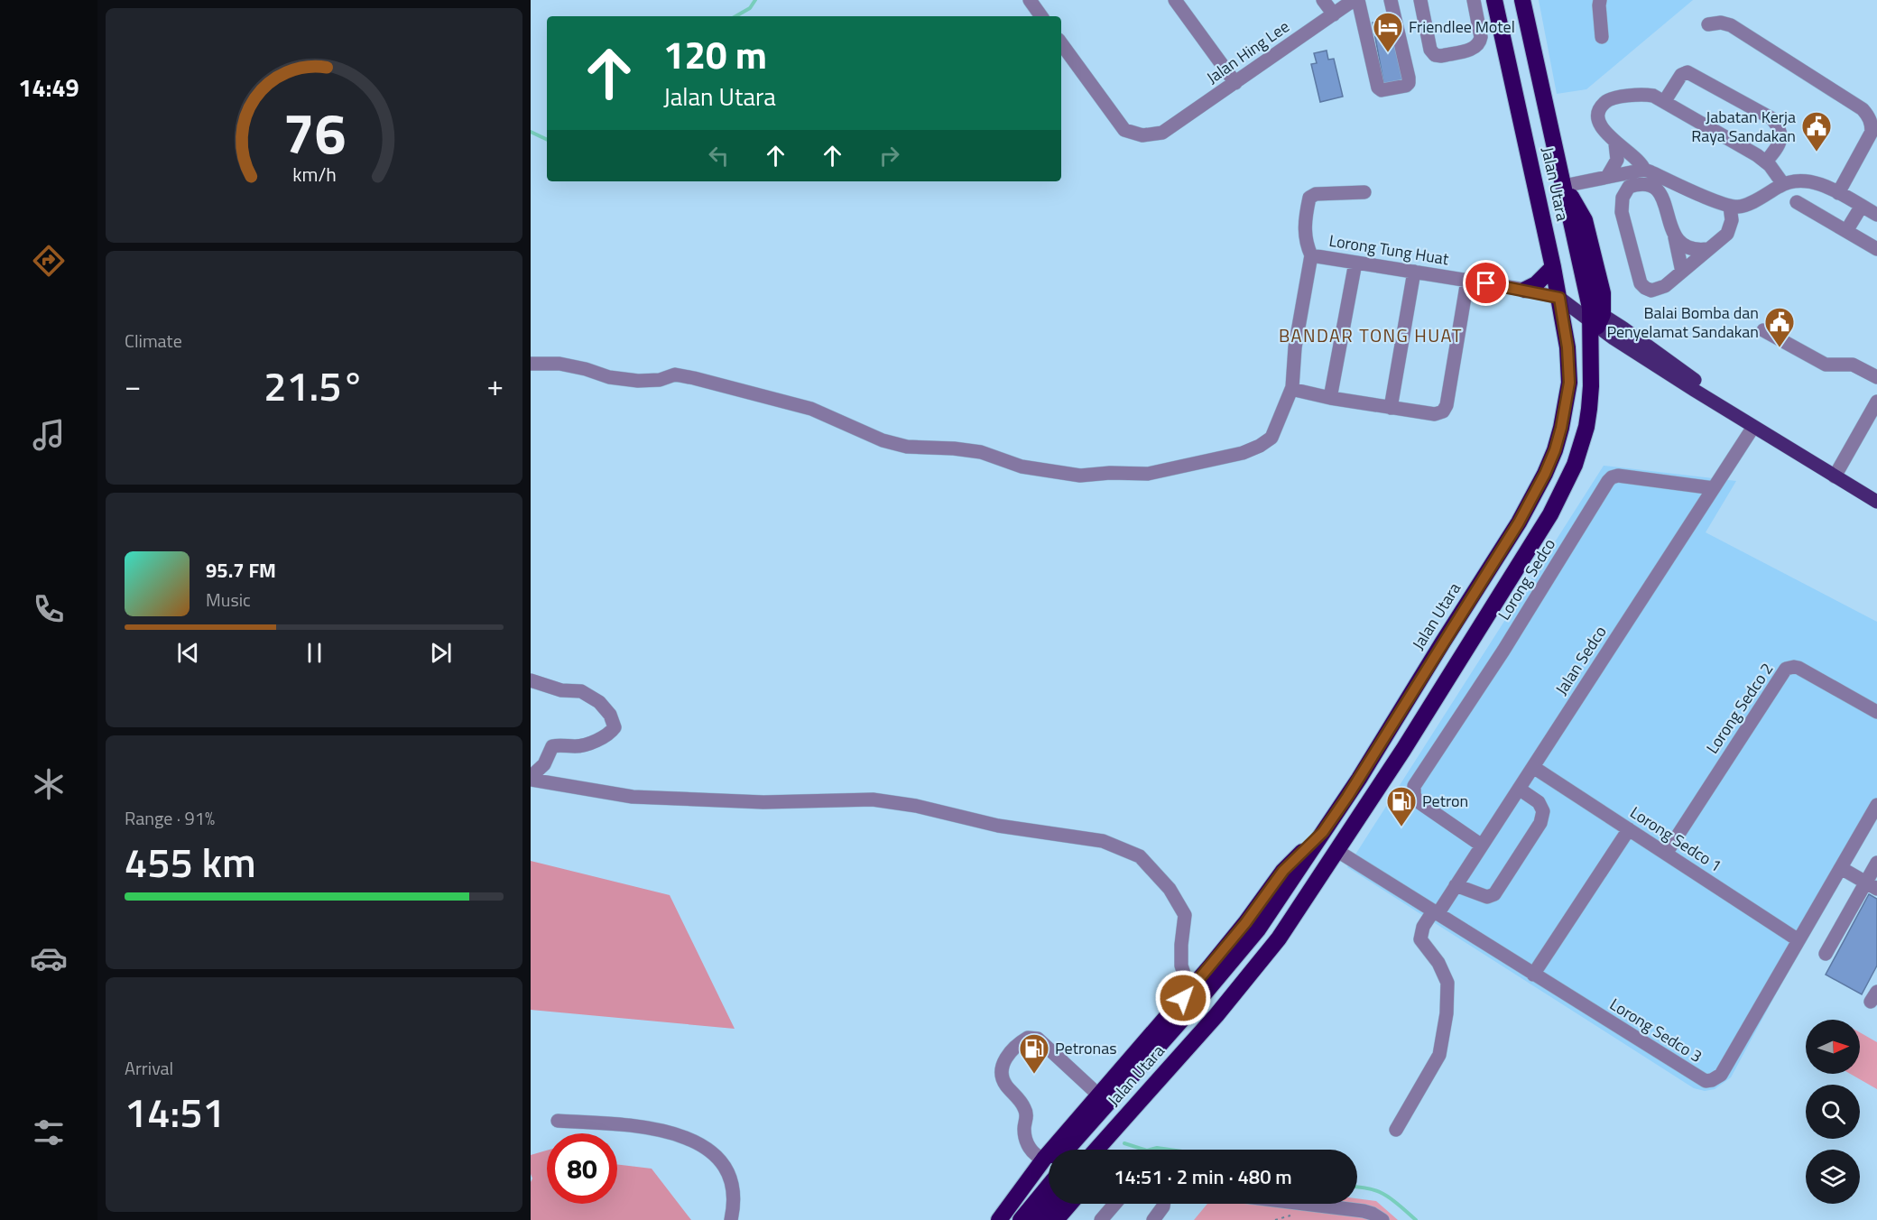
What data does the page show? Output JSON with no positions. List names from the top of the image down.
{
  "streets": {
    "highway": ["Jalan Utara"],
    "street": [
      "Jalan Hing Lee",
      "Lorong Tung Huat",
      "Lorong Sedco",
      "Jalan Sedco",
      "Lorong Sedco 2",
      "Lorong Sedco 1",
      "Lorong Sedco 3"
    ]
  },
  "crossings": [
    ["Jalan Utara", "Lorong Tung Huat"],
    ["Jalan Utara", "Lorong Sedco 3"],
    ["Lorong Sedco", "Jalan Sedco"],
    ["Jalan Sedco", "Lorong Sedco 1"],
    ["Jalan Sedco", "Lorong Sedco 3"],
    ["Lorong Sedco 2", "Lorong Sedco 1"],
    ["Lorong Sedco 1", "Lorong Sedco 3"]
  ],
  "districts": ["BANDAR TONG HUAT"],
  "places": {
    "hotel": ["Friendlee Motel"],
    "public building": ["Jabatan Kerja Raya Sandakan", "Balai Bomba dan Penyelamat Sandakan"],
    "fuel station": ["Petron", "Petronas"]
  },
  "north": "right",
  "page": {
    "tabs": "14:49",
    "turn": ["120 m", "Jalan Utara"],
    "tile": [
      "Climate",
      ["Range · 91%", "455 km"],
      ["Arrival", "14:51"]
    ],
    "heat": ["−", "21.5°", "+"],
    "song": ["95.7 FM", "Music"],
    "limit": "80",
    "trip": "14:51 · 2 min · 480 m",
    "gauge": ["76", "km/h"]
  }
}
